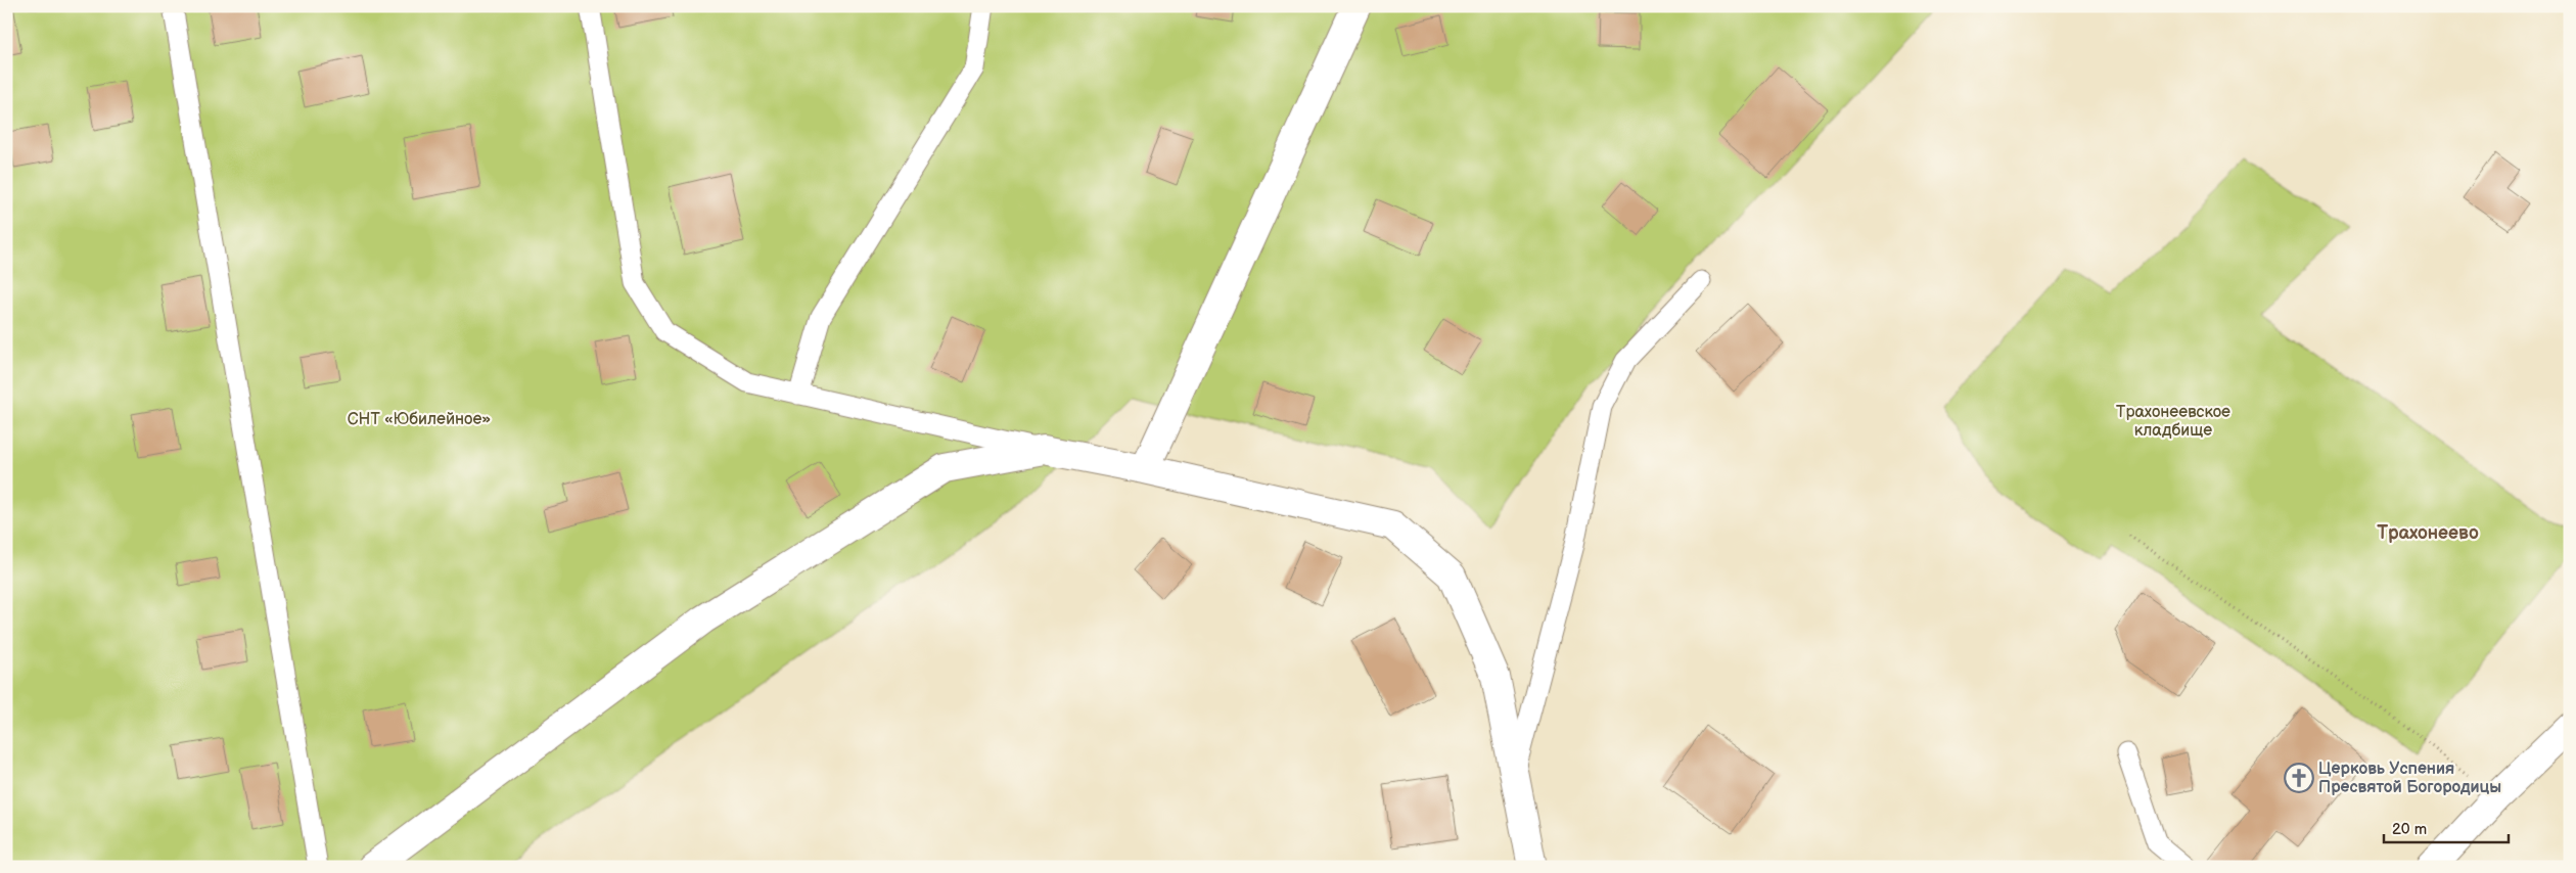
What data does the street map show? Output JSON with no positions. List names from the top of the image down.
{
  "districts": ["Трахонеево"],
  "parks": ["Трахонеевское кладбище", "СНТ «Юбилейное»"],
  "places": {
    "church": ["Церковь Успения Пресвятой Богородицы"]
  },
  "scale_bar": "20 m"
}
